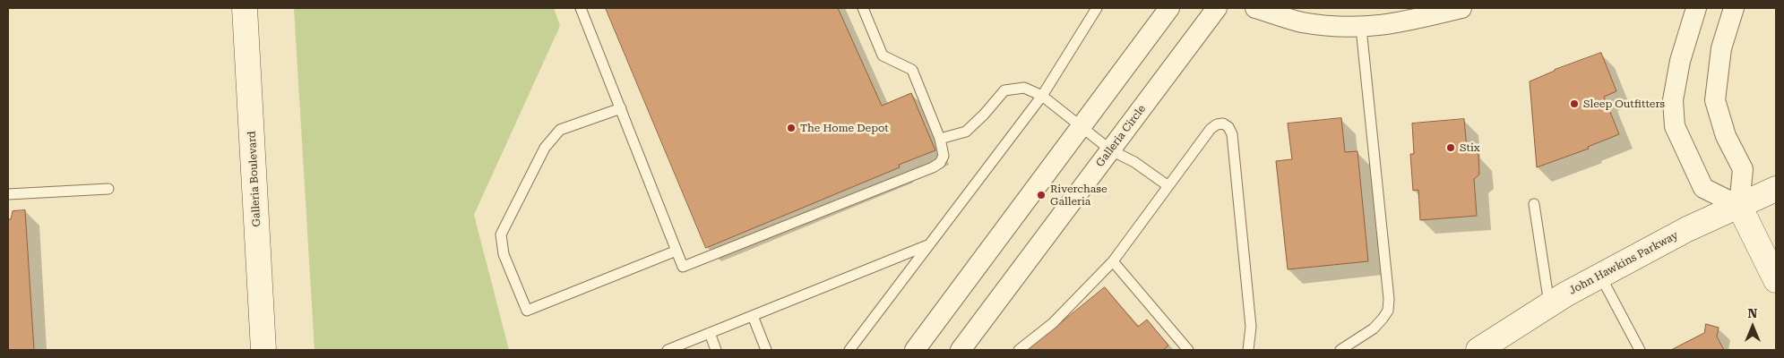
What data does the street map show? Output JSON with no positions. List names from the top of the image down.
{
  "streets": {
    "main road": ["Galleria Boulevard", "John Hawkins Parkway"],
    "street": ["Galleria Circle"]
  },
  "places": [
    "Sleep Outfitters",
    "The Home Depot",
    "Stix",
    "Riverchase Galleria"
  ],
  "north": "top"
}
